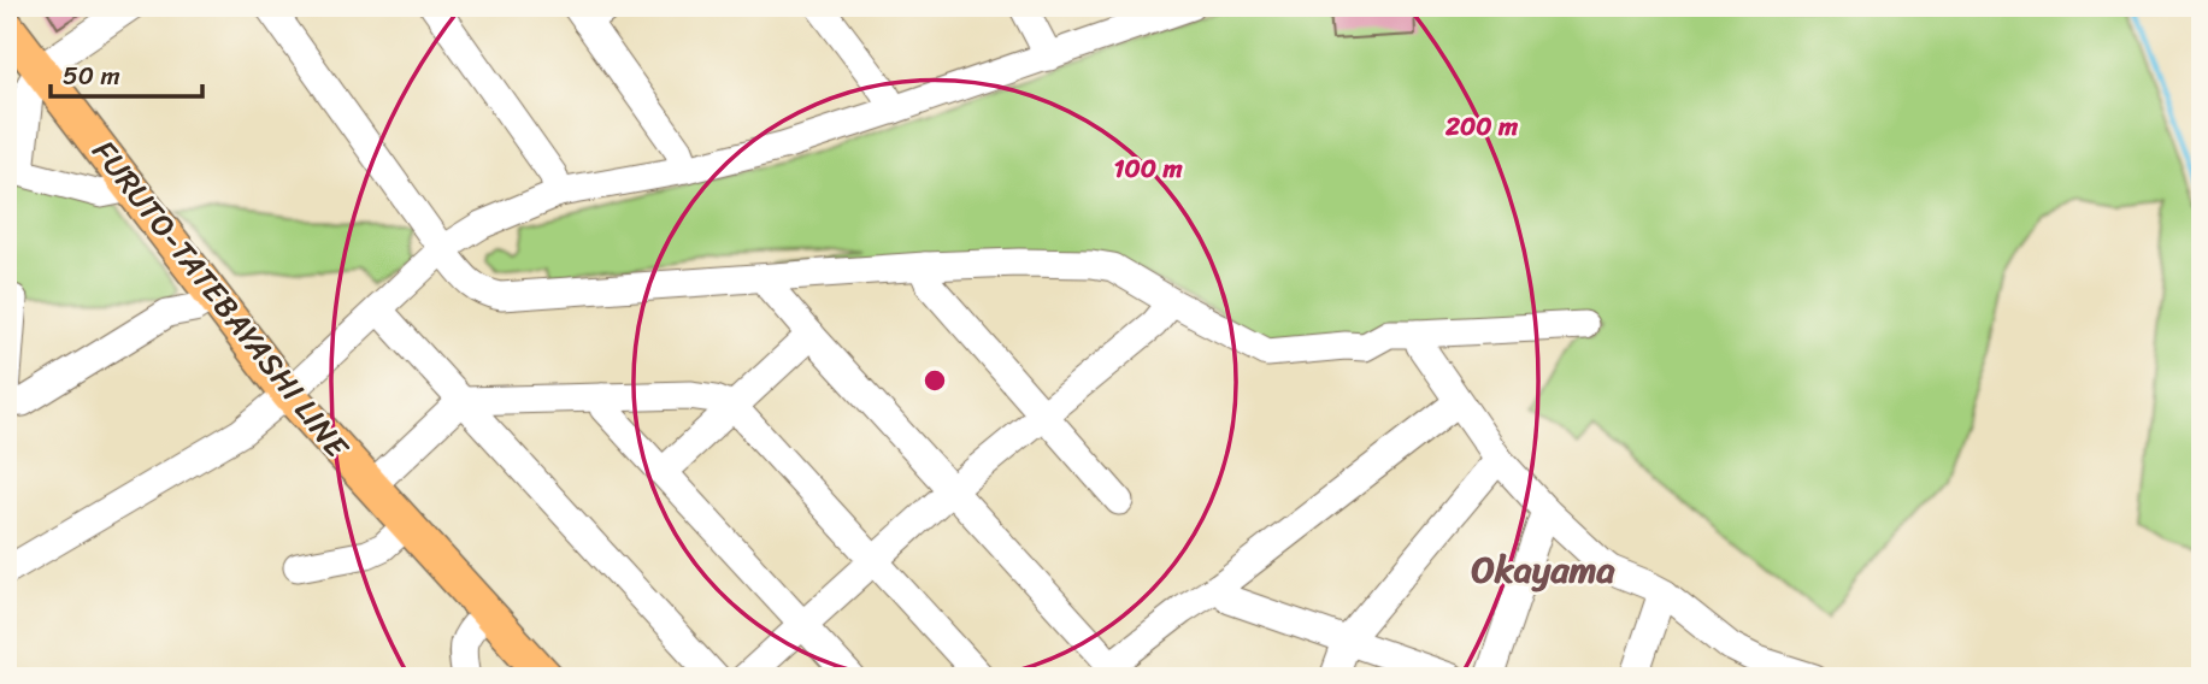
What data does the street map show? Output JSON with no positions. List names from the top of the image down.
{
  "streets": {
    "main road": ["FURUTO-TATEBAYASHI LINE"]
  },
  "districts": ["Okayama"],
  "scale_bar": "50 m",
  "rings": ["200 m", "100 m"]
}
